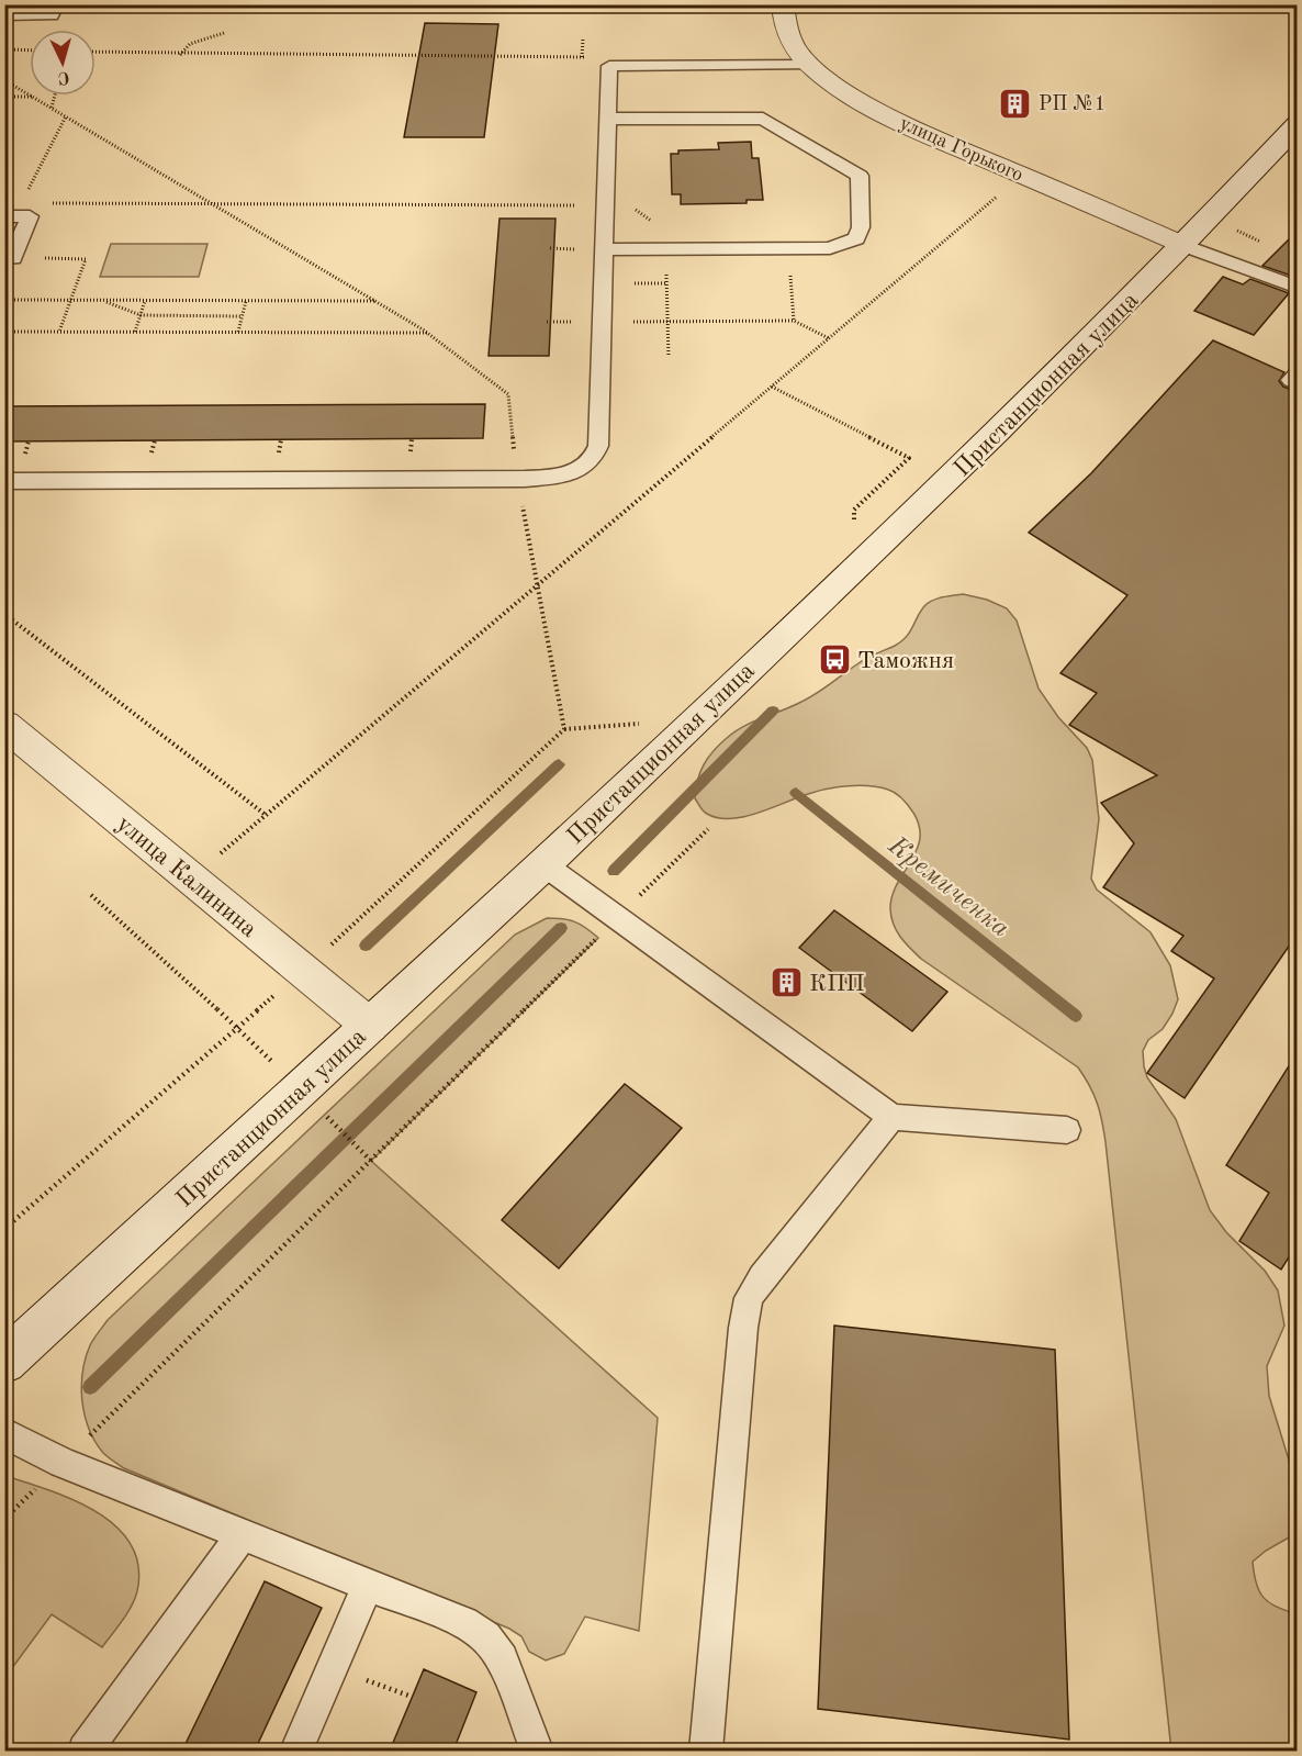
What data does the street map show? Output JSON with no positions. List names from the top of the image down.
{
  "streets": {
    "main road": ["улица Горького", "Пристанционная улица", "улица Калинина"]
  },
  "crossings": [
    ["улица Горького", "Пристанционная улица"],
    ["Пристанционная улица", "улица Калинина"]
  ],
  "water": ["Кремиченка"],
  "places": {
    "building": ["РП №1", "КПП"],
    "bus stop": ["Таможня"]
  },
  "north": "bottom"
}
